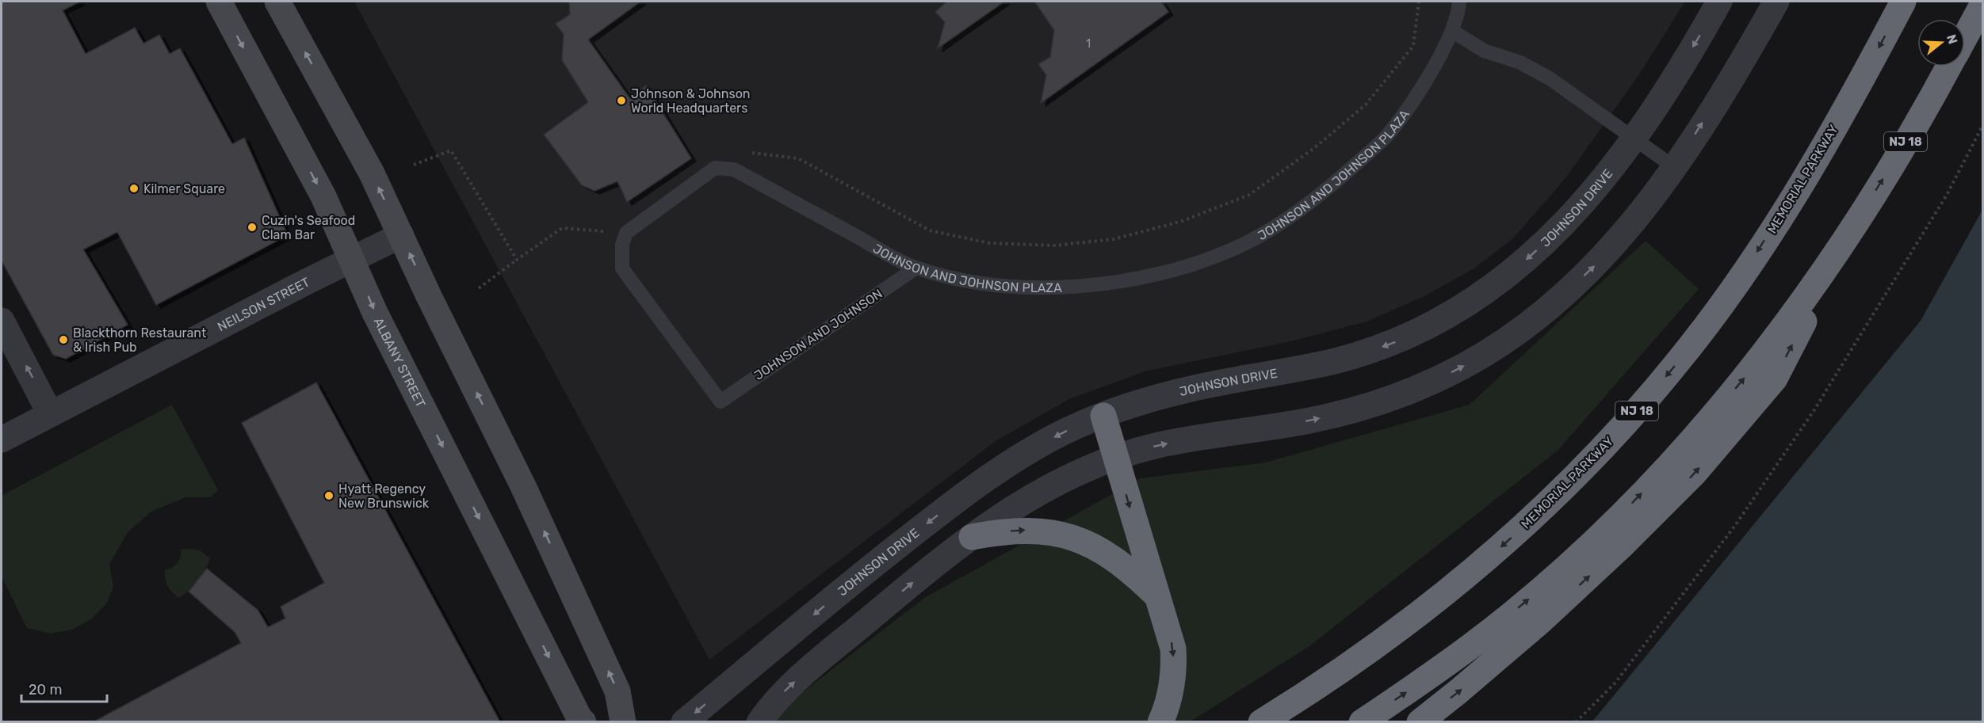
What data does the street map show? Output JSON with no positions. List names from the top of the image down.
{
  "streets": {
    "highway": ["NJ 18", "MEMORIAL PARKWAY"],
    "main road": ["ALBANY STREET"],
    "street": ["JOHNSON DRIVE", "NEILSON STREET"],
    "lane": ["JOHNSON AND JOHNSON PLAZA", "JOHNSON AND JOHNSON"]
  },
  "crossings": [
    ["JOHNSON AND JOHNSON PLAZA", "JOHNSON AND JOHNSON"],
    ["NEILSON STREET", "ALBANY STREET"]
  ],
  "places": [
    "Johnson & Johnson World Headquarters",
    "Kilmer Square",
    "Cuzin's Seafood Clam Bar",
    "Blackthorn Restaurant & Irish Pub",
    "Hyatt Regency New Brunswick"
  ],
  "house_numbers": ["1"],
  "scale_bar": "20 m",
  "north": "right"
}
